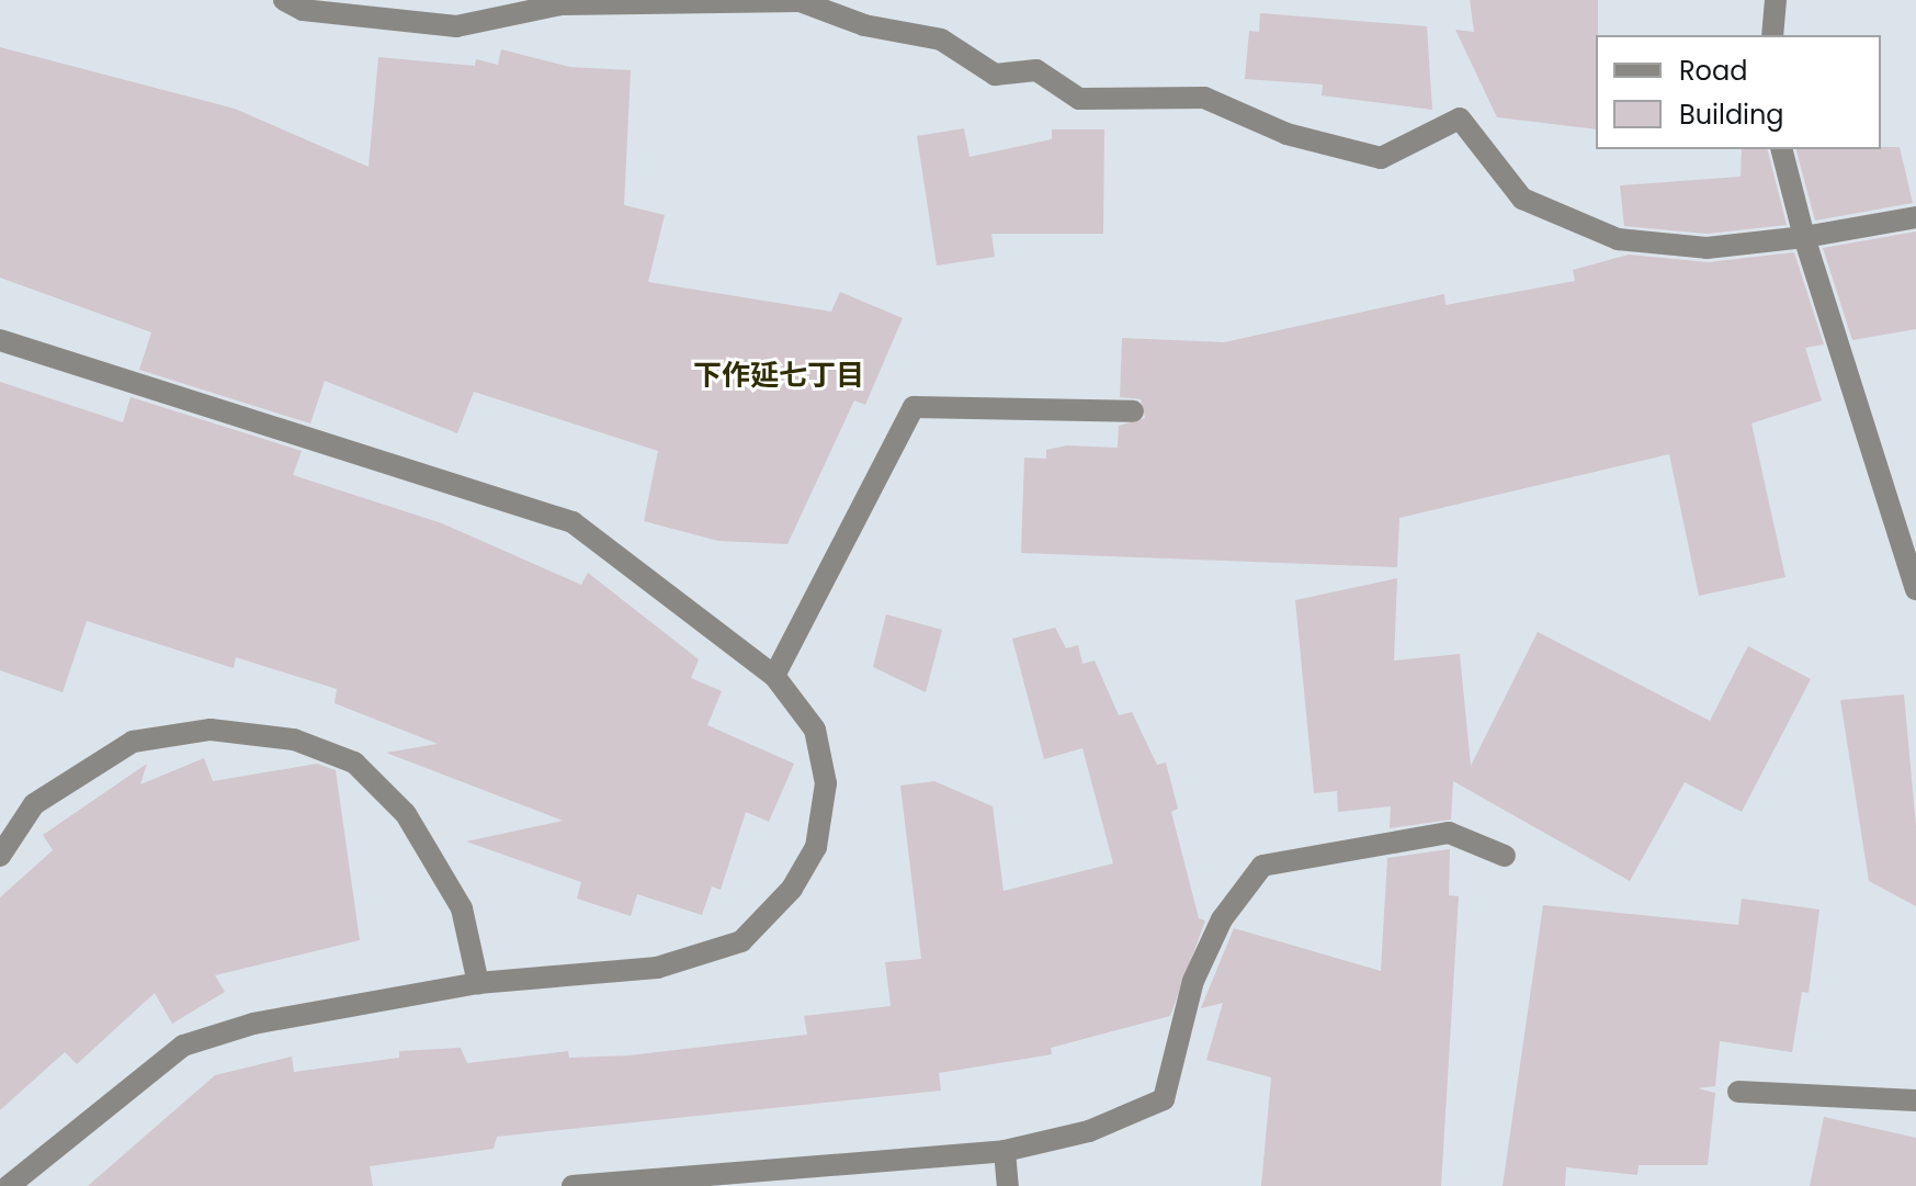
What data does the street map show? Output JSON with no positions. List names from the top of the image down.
{
  "districts": ["下作延七丁目"],
  "legend": ["Road", "Building"]
}
